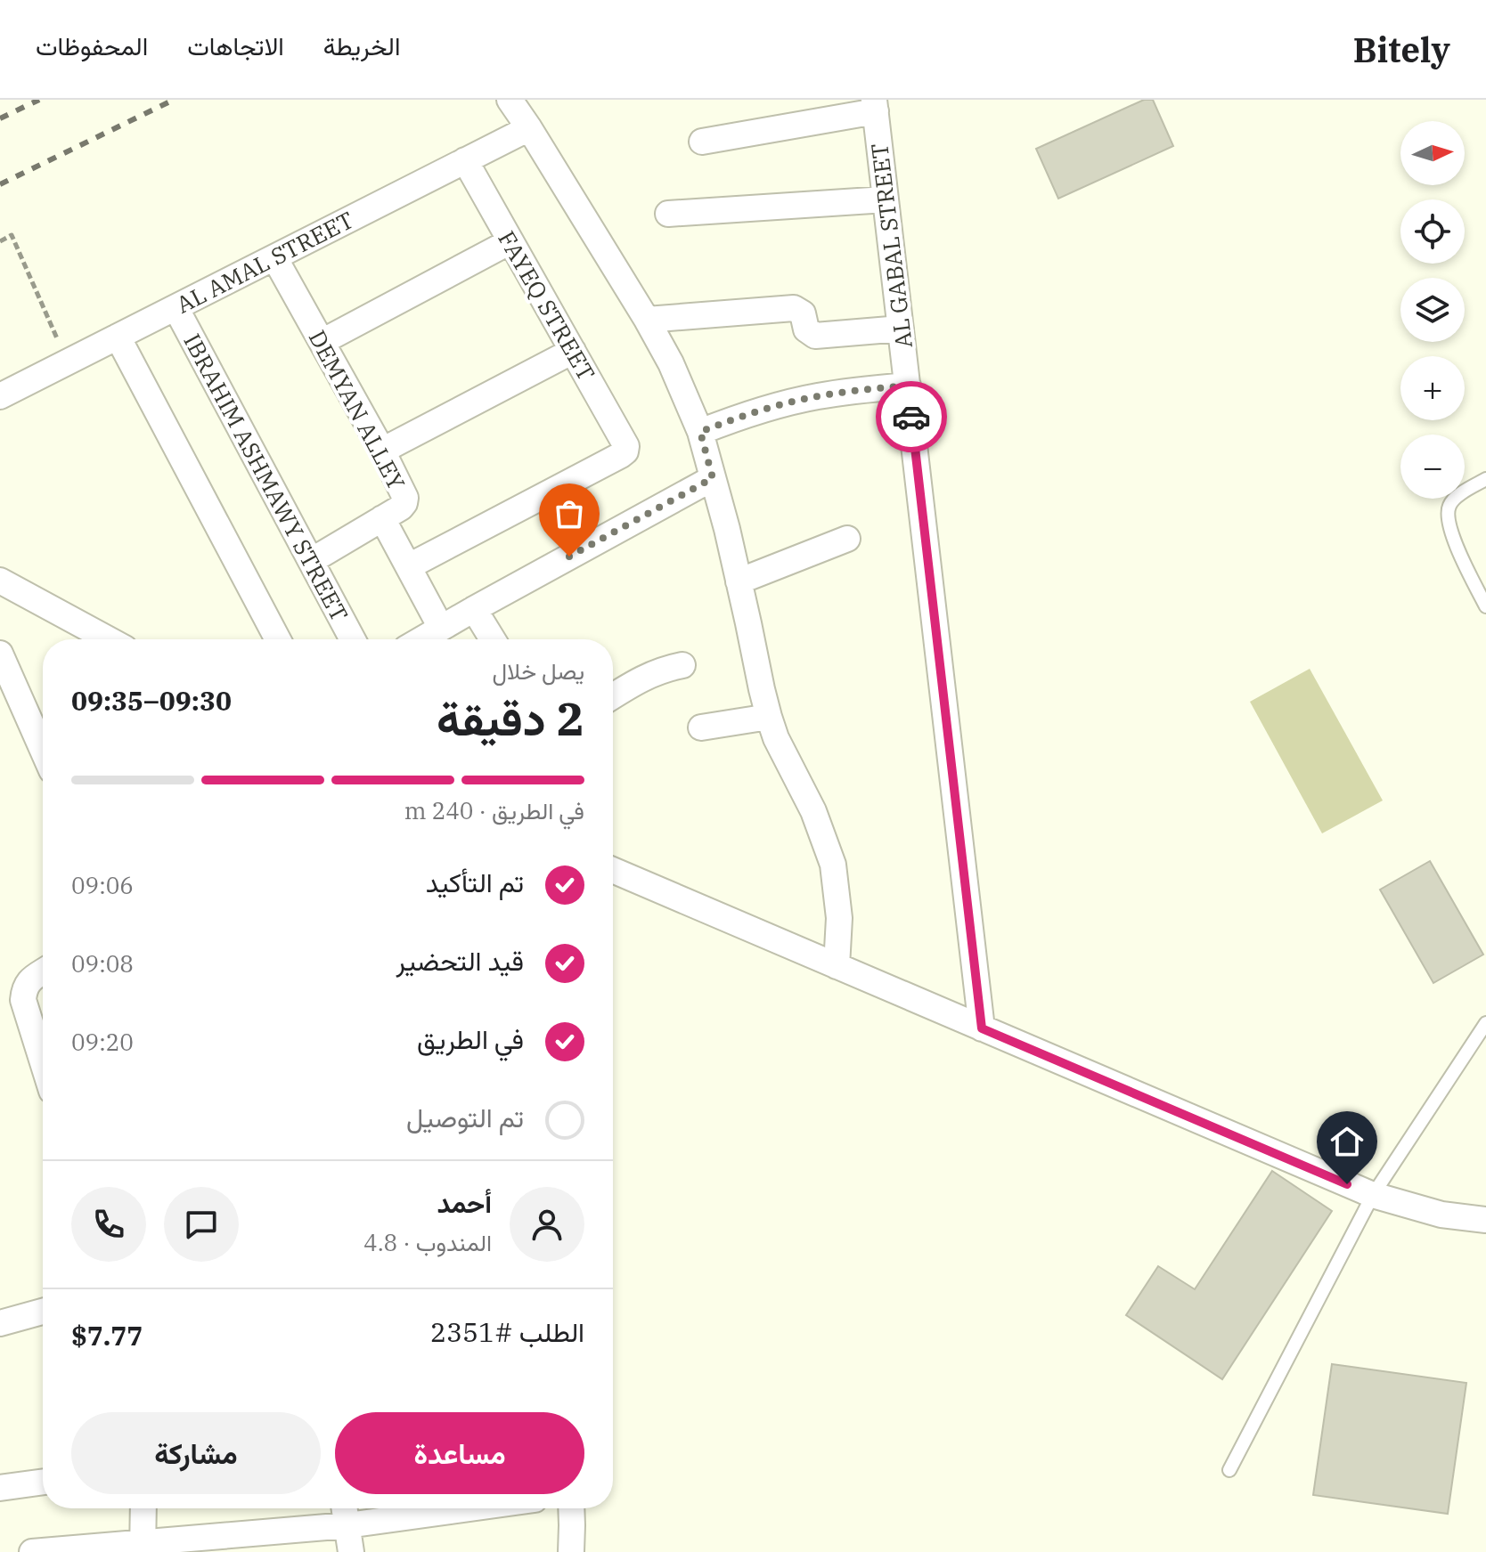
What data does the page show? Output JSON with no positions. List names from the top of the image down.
{
  "streets": {
    "street": [
      "AL GABAL STREET",
      "AL AMAL STREET",
      "FAYEQ STREET",
      "DEMYAN ALLEY",
      "IBRAHIM ASHMAWY STREET"
    ]
  },
  "crossings": [
    ["AL AMAL STREET", "FAYEQ STREET"],
    ["AL AMAL STREET", "DEMYAN ALLEY"],
    ["AL AMAL STREET", "IBRAHIM ASHMAWY STREET"],
    ["DEMYAN ALLEY", "IBRAHIM ASHMAWY STREET"]
  ],
  "north": "right",
  "page": {
    "header": "Bitely",
    "nav": ["الخريطة", "الاتجاهات", "المحفوظات"],
    "map_buttons": ["+", "−"],
    "heading": ["2 دقيقة", "يصل خلال", "09:30–09:35"],
    "panel": [
      "أحمد",
      "المندوب · 4.8",
      "الطلب #2351",
      "$7.77"
    ],
    "bar": "في الطريق · 240 m",
    "list": [
      ["تم التأكيد", "09:06"],
      ["قيد التحضير", "09:08"],
      ["في الطريق", "09:20"],
      "تم التوصيل"
    ],
    "buttons": ["مساعدة", "مشاركة"]
  }
}
